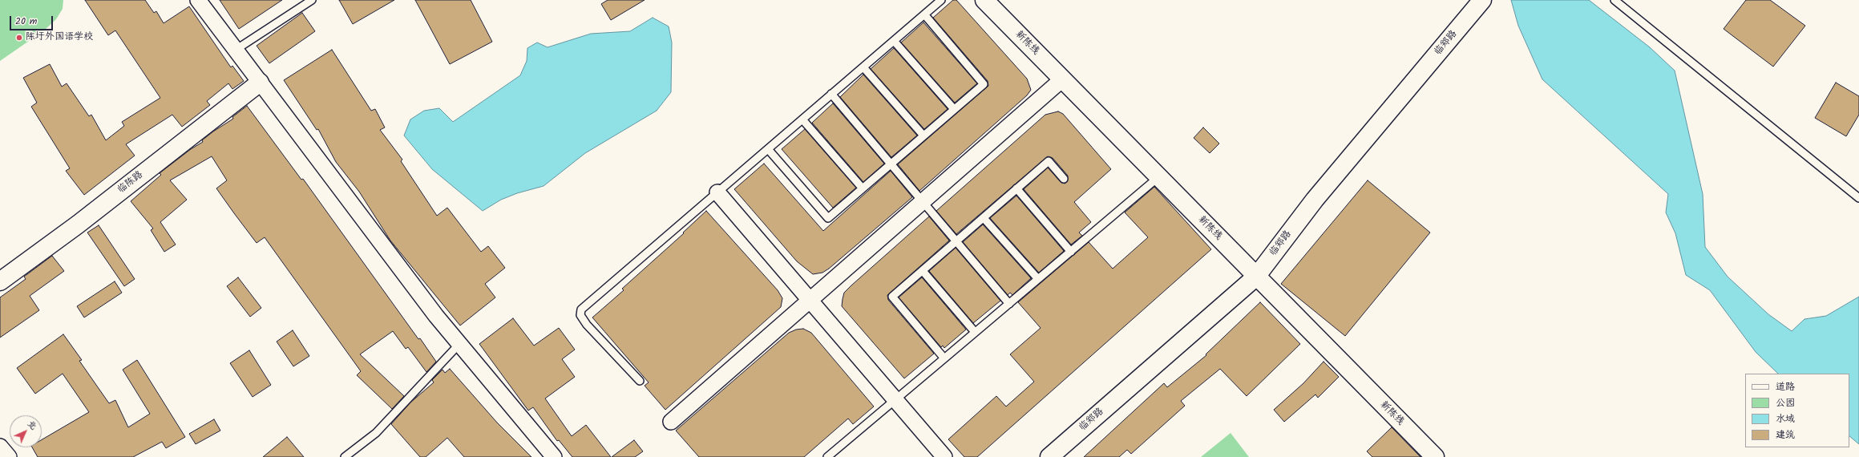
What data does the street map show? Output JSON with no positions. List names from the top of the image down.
{
  "streets": {
    "street": ["新陈线", "临郑路", "临陈路"]
  },
  "crossings": [
    ["新陈线", "临郑路"]
  ],
  "places": ["陈圩外国语学校"],
  "legend": [
    "道路",
    "公园",
    "水域",
    "建筑"
  ],
  "scale_bar": "20 m",
  "north": "top right"
}
